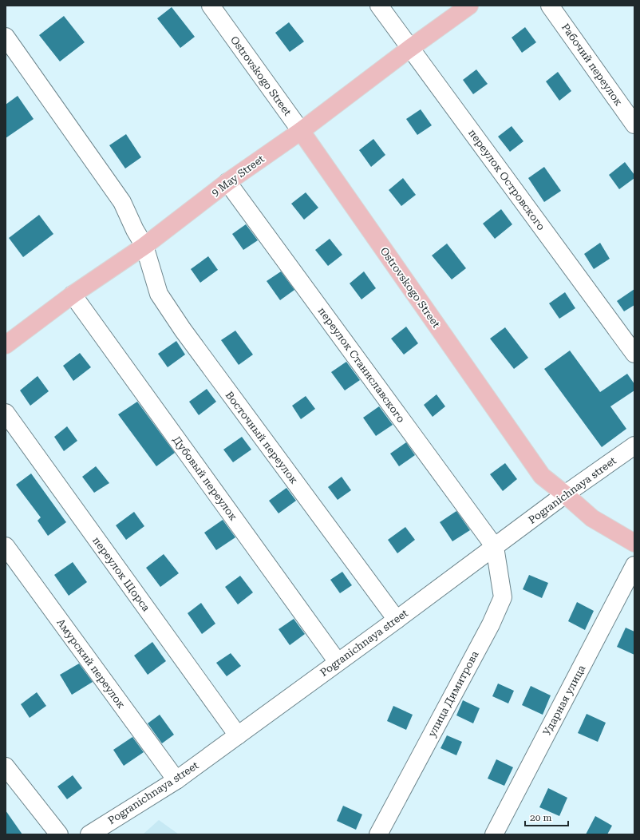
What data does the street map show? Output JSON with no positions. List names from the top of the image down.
{
  "streets": {
    "main road": ["Ostrovskogo Street", "9 May Street"],
    "street": [
      "Рабочий переулок",
      "переулок Островского",
      "переулок Станиславского",
      "Восточный переулок",
      "Дубовый переулок",
      "Pogranichnaya street",
      "переулок Щорса",
      "Амурский переулок",
      "улица Димитрова",
      "Ударная улица"
    ]
  },
  "crossings": [
    ["Ostrovskogo Street", "9 May Street"],
    ["Ostrovskogo Street", "Pogranichnaya street"],
    ["9 May Street", "переулок Островского"],
    ["9 May Street", "переулок Станиславского"],
    ["9 May Street", "Восточный переулок"],
    ["9 May Street", "Дубовый переулок"],
    ["переулок Станиславского", "Pogranichnaya street"],
    ["переулок Станиславского", "улица Димитрова"],
    ["Восточный переулок", "Pogranichnaya street"],
    ["Дубовый переулок", "Pogranichnaya street"],
    ["Pogranichnaya street", "переулок Щорса"],
    ["Pogranichnaya street", "Амурский переулок"],
    ["Pogranichnaya street", "улица Димитрова"]
  ],
  "scale_bar": "20 m"
}
